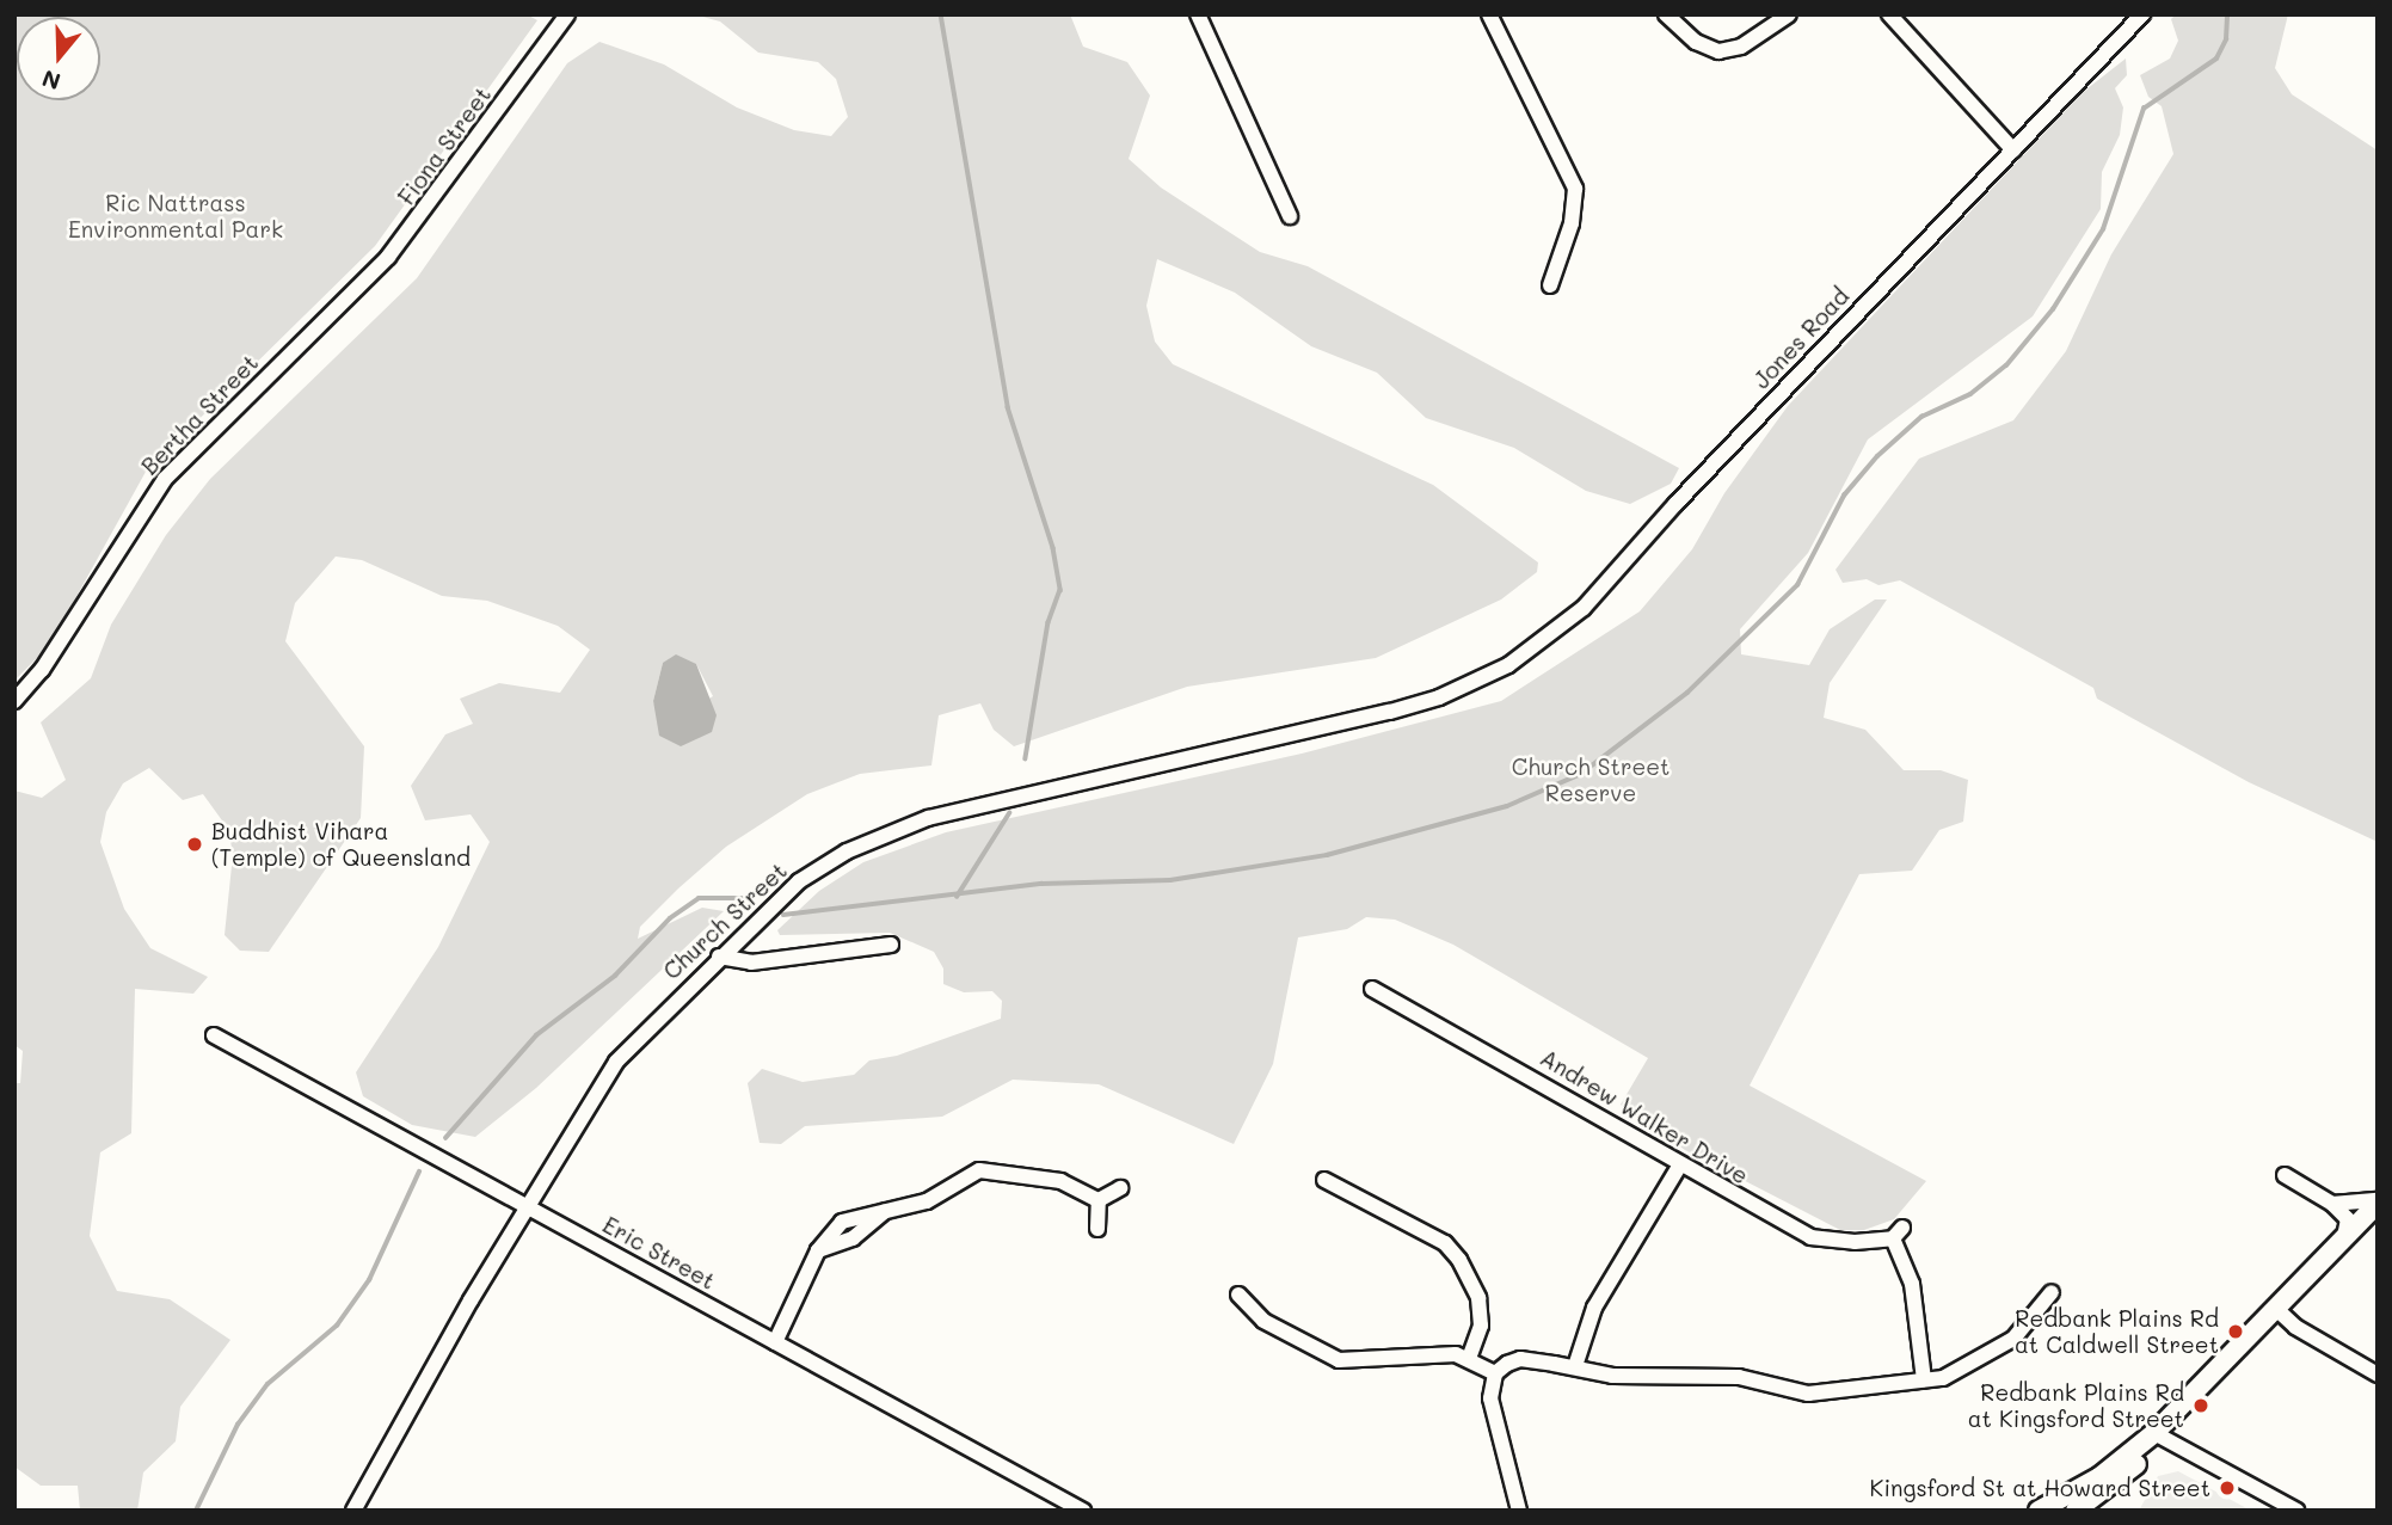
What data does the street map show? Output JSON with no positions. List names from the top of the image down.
{
  "streets": {
    "street": [
      "Fiona Street",
      "Jones Road",
      "Bertha Street",
      "Church Street",
      "Andrew Walker Drive",
      "Eric Street"
    ]
  },
  "crossings": [
    ["Fiona Street", "Bertha Street"],
    ["Jones Road", "Church Street"],
    ["Church Street", "Eric Street"]
  ],
  "parks": ["Ric Nattrass Environmental Park", "Church Street Reserve"],
  "places": [
    "Buddhist Vihara (Temple) of Queensland",
    "Redbank Plains Rd at Caldwell Street",
    "Redbank Plains Rd at Kingsford Street",
    "Kingsford St at Howard Street"
  ],
  "north": "bottom"
}
